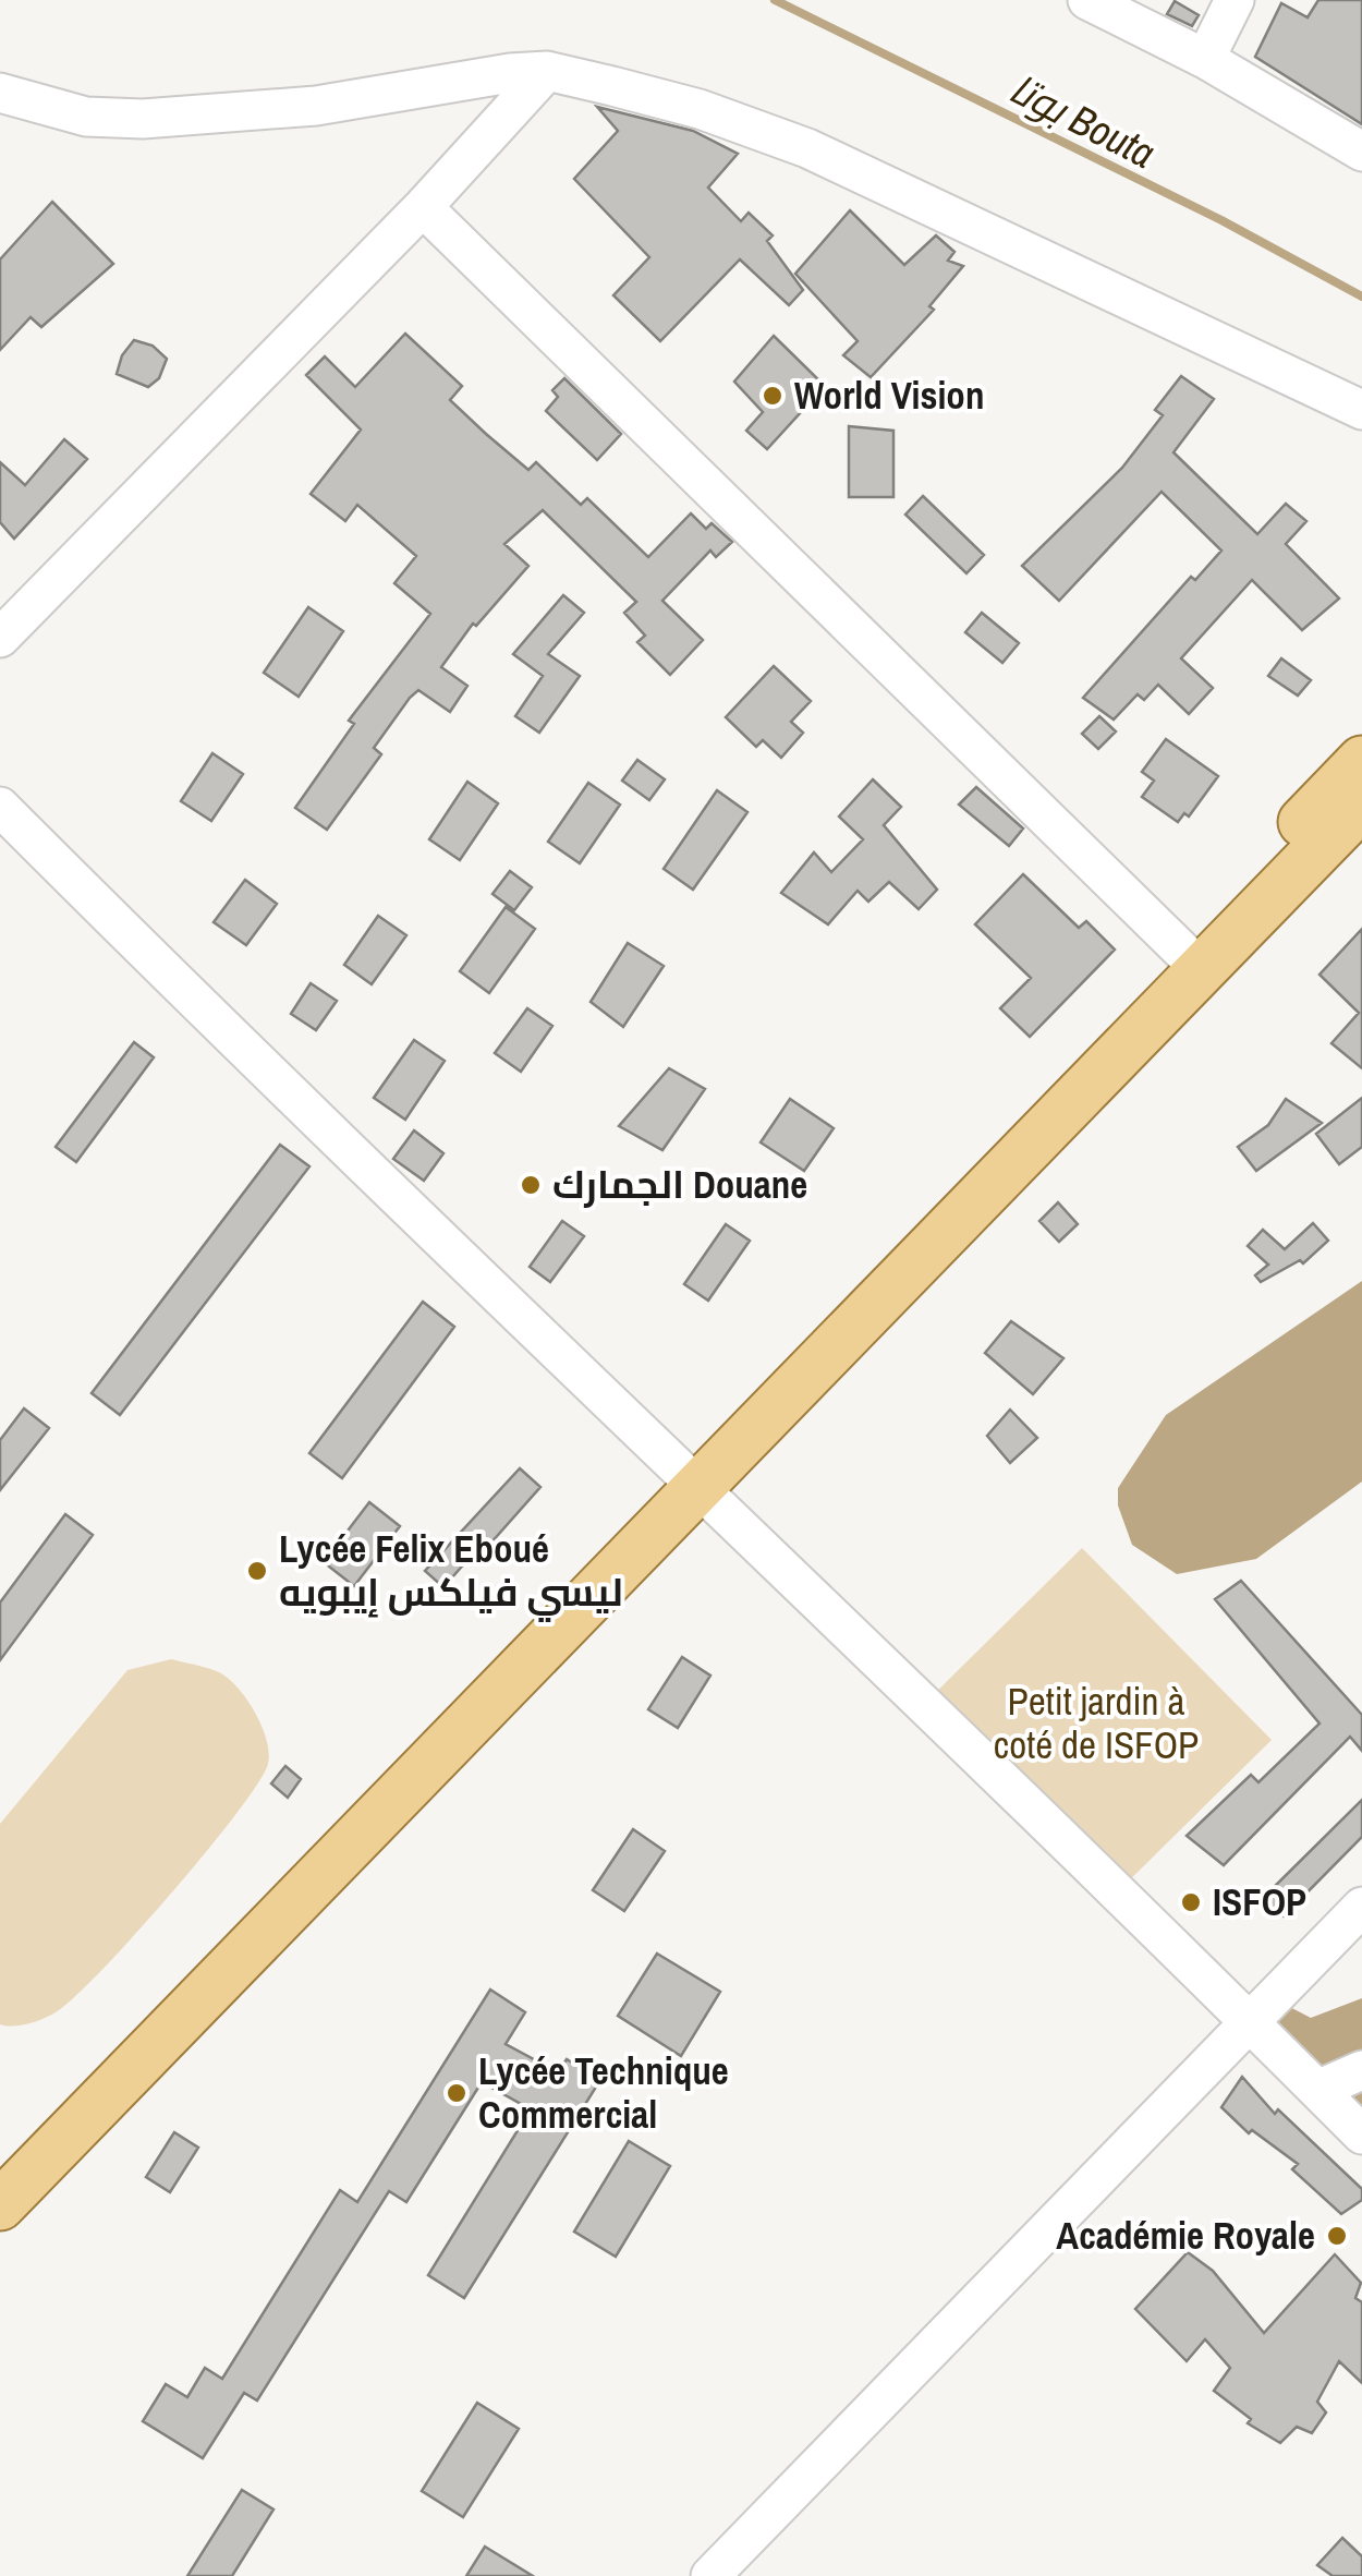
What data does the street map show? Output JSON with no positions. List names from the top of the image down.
{
  "water": ["بوتا Bouta"],
  "parks": ["Petit jardin à coté de ISFOP"],
  "places": [
    "World Vision",
    "الجمارك Douane",
    "Lycée Felix Eboué ليسي فيلكس إيبويه",
    "ISFOP",
    "Lycée Technique Commercial",
    "Académie Royale"
  ]
}
